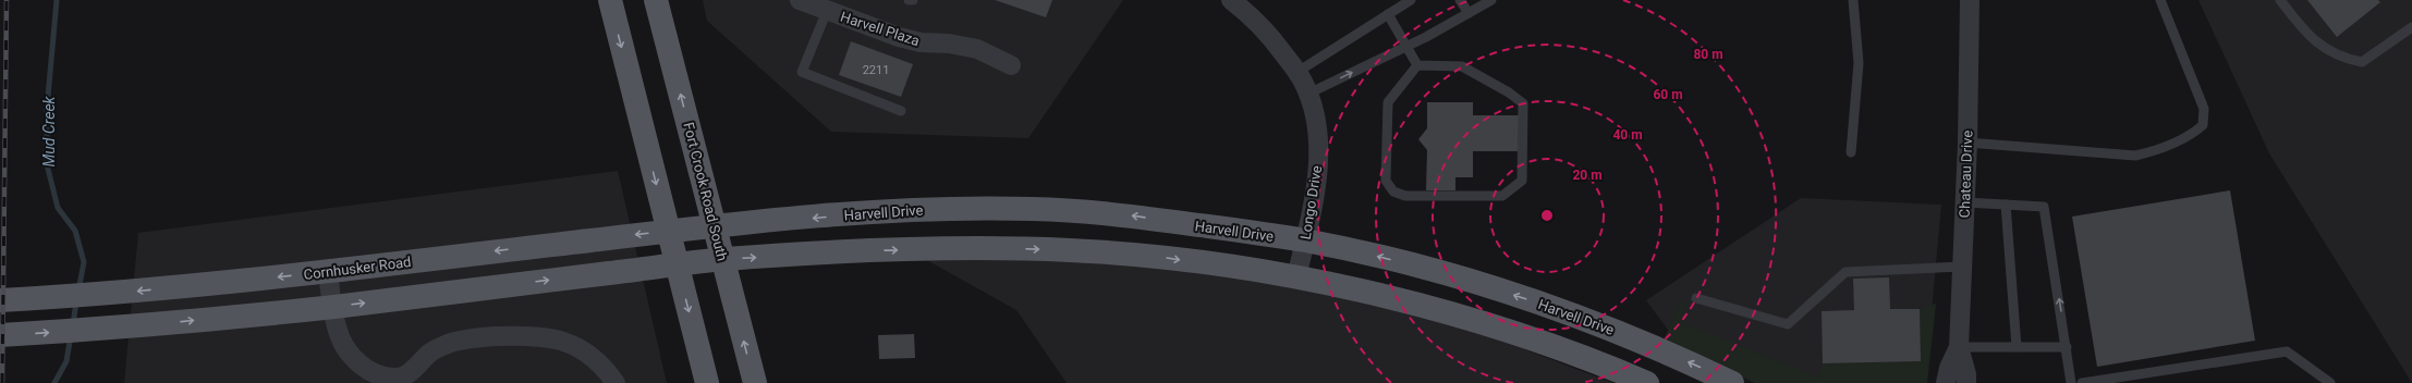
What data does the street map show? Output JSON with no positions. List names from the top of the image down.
{
  "streets": {
    "main road": ["Fort Crook Road South", "Harvell Drive", "Cornhusker Road"],
    "street": ["Harvell Plaza", "Chateau Drive", "Longo Drive"]
  },
  "crossings": [
    ["Fort Crook Road South", "Harvell Drive"],
    ["Fort Crook Road South", "Cornhusker Road"],
    ["Longo Drive", "Harvell Drive"],
    ["Harvell Drive", "Cornhusker Road"]
  ],
  "water": ["Mud Creek"],
  "house_numbers": ["2211"],
  "rings": [
    "80 m",
    "60 m",
    "40 m",
    "20 m"
  ]
}
